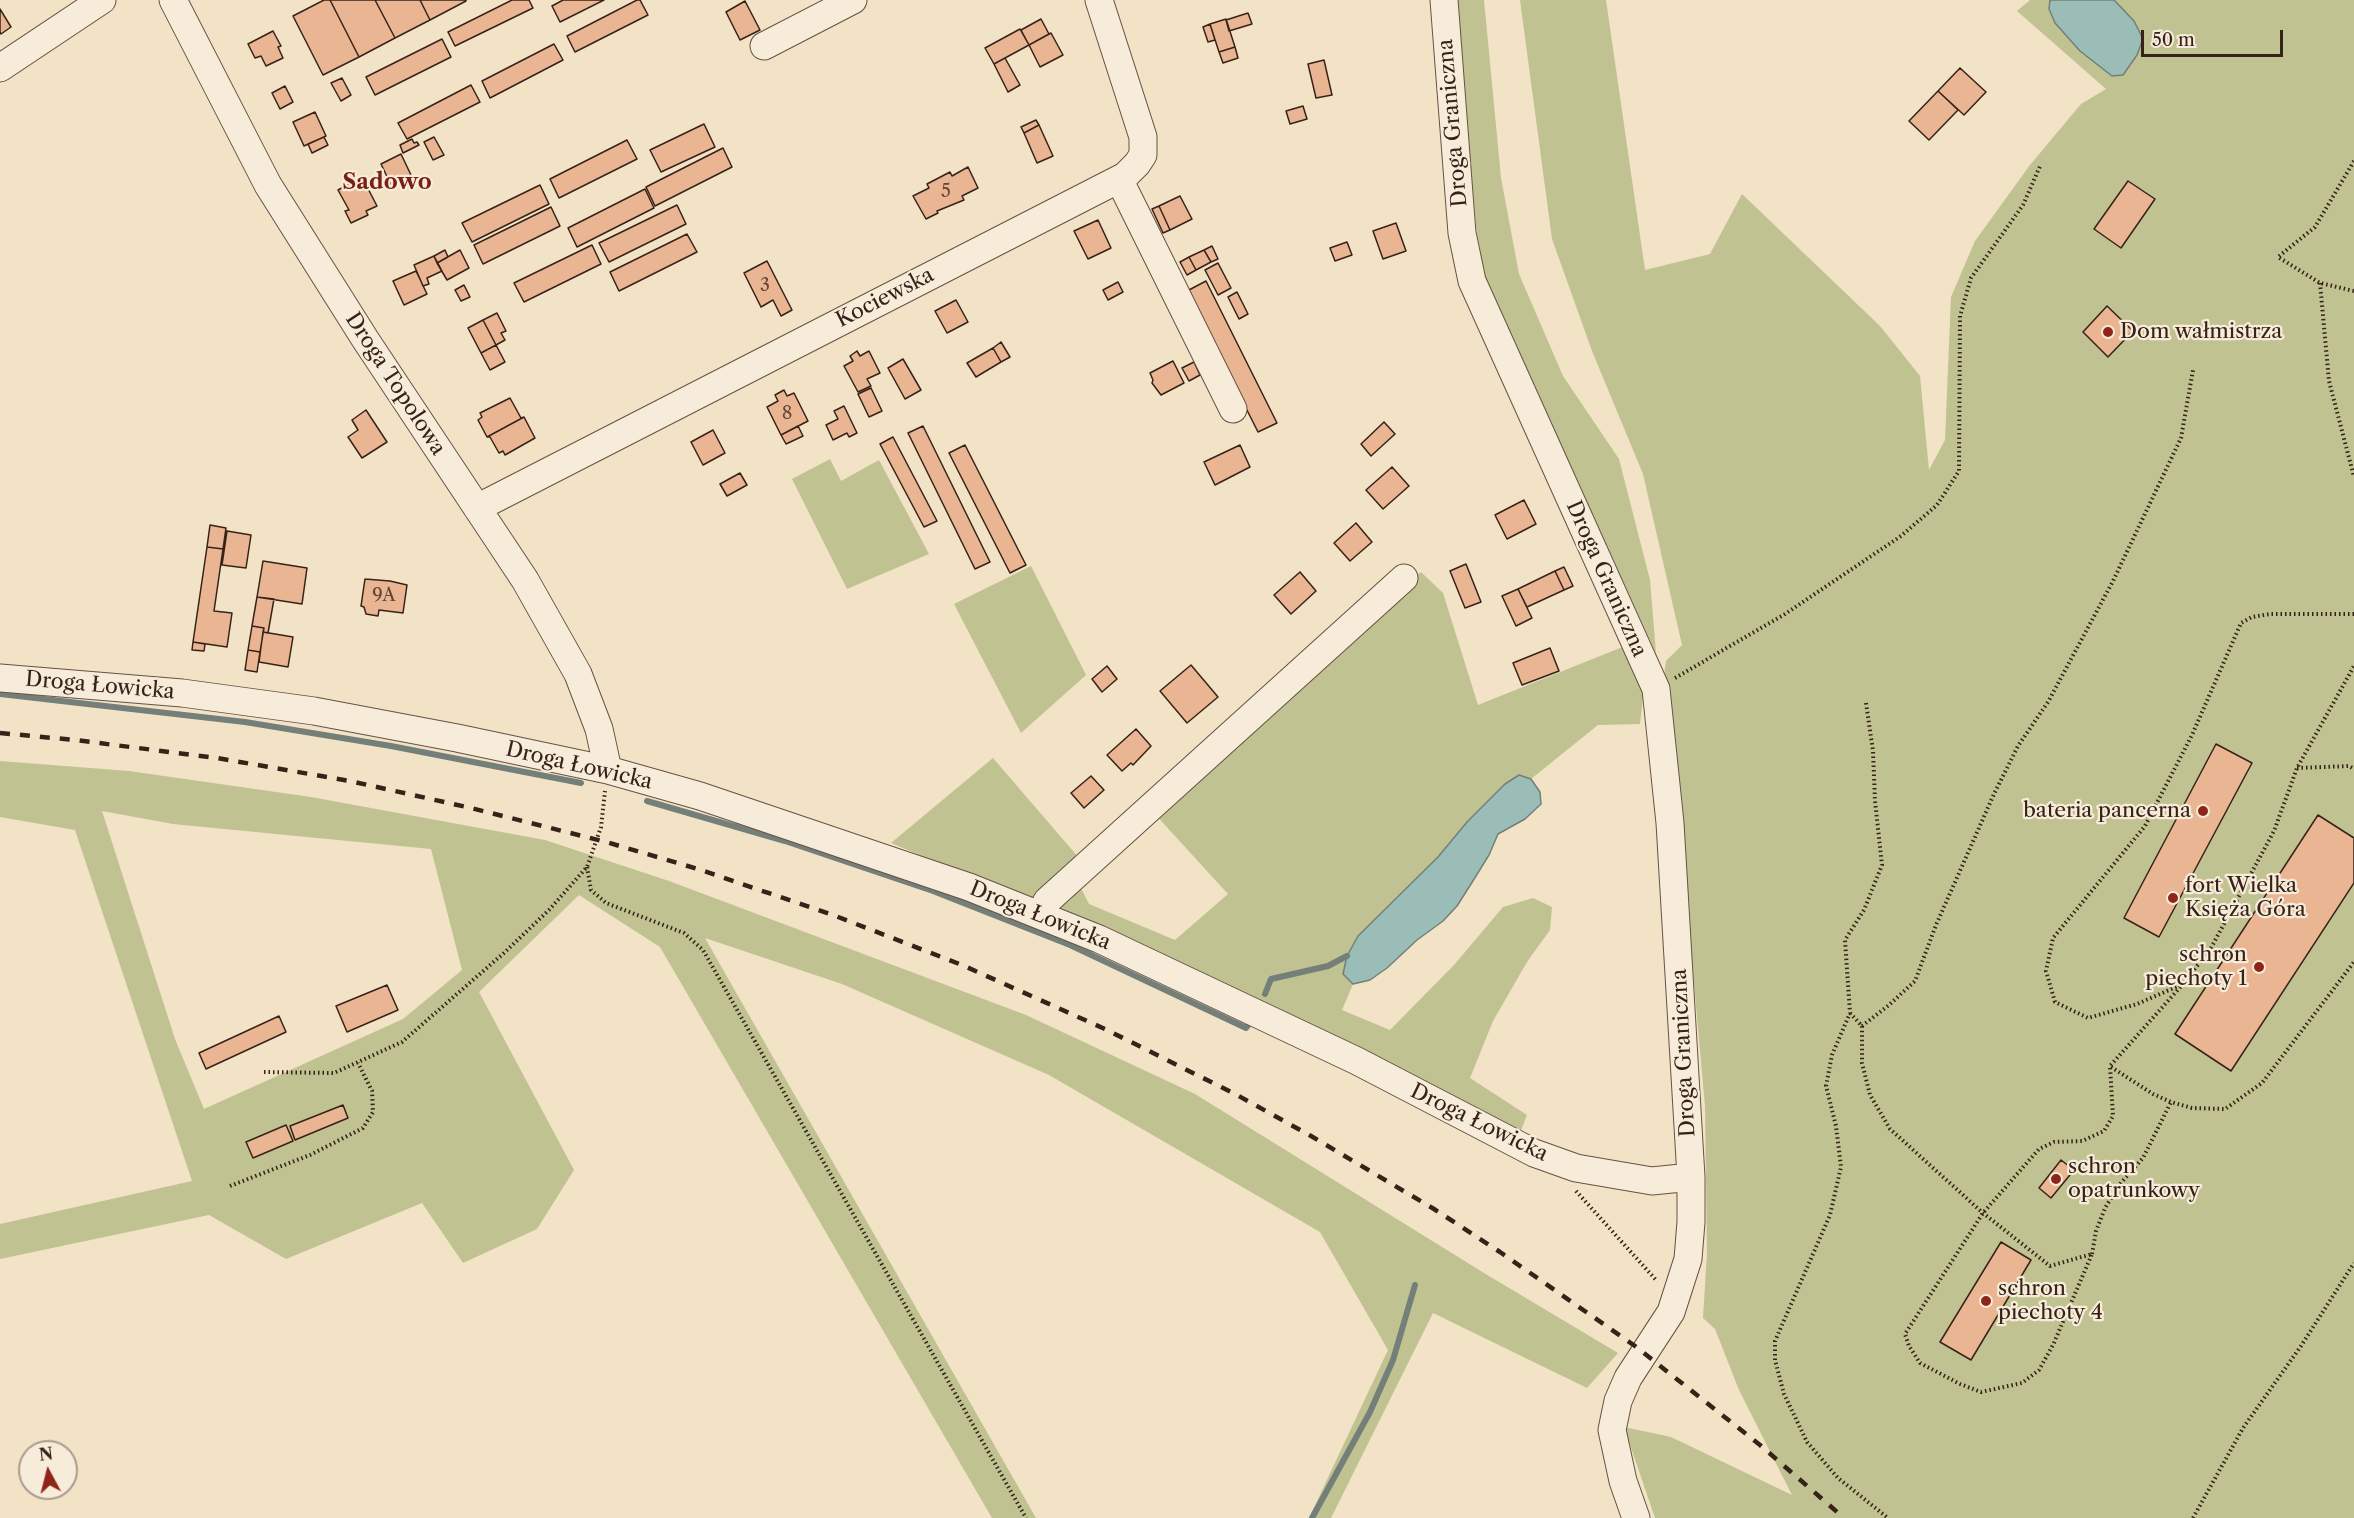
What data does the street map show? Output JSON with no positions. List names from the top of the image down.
{
  "streets": {
    "street": [
      "Droga Graniczna",
      "Kociewska",
      "Droga Topolowa",
      "Droga Łowicka"
    ]
  },
  "crossings": [
    ["Droga Graniczna", "Droga Łowicka"],
    ["Kociewska", "Droga Topolowa"],
    ["Droga Topolowa", "Droga Łowicka"]
  ],
  "districts": ["Sadowo"],
  "places": [
    "Dom wałmistrza",
    "bateria pancerna",
    "fort Wielka Księża Góra",
    "schron piechoty 1",
    "schron opatrunkowy",
    "schron piechoty 4"
  ],
  "house_numbers": [
    "5",
    "3",
    "8",
    "9A"
  ],
  "scale_bar": "50 m",
  "north": "top"
}
